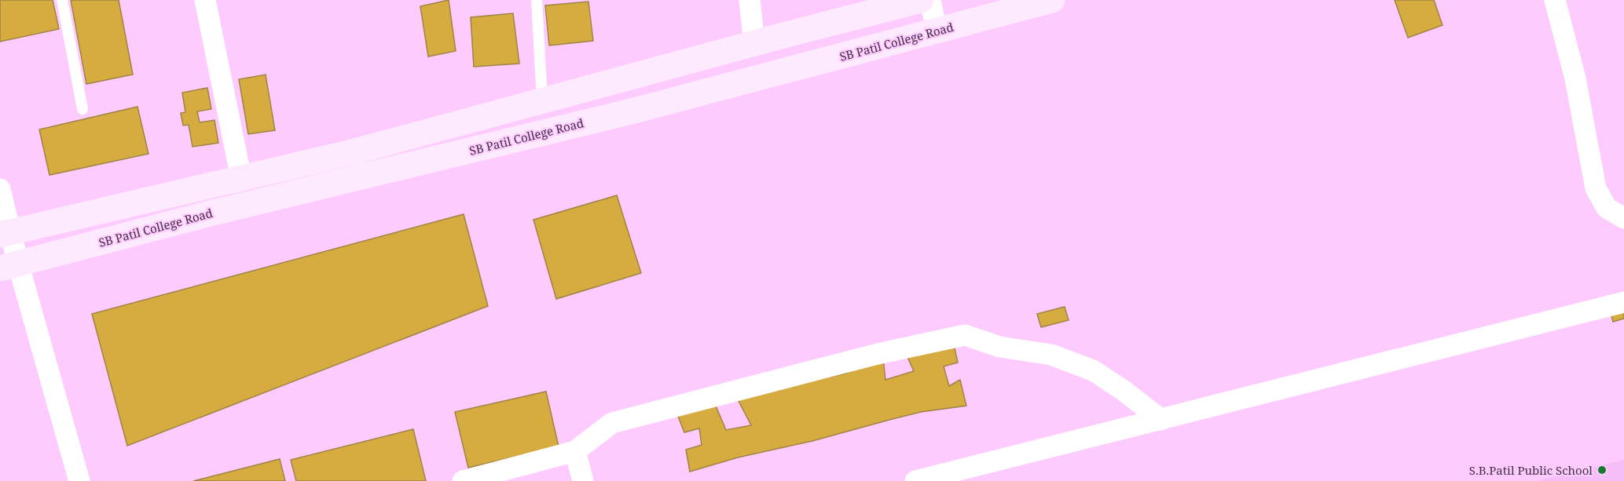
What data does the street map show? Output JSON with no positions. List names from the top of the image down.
{
  "streets": {
    "street": ["SB Patil College Road"]
  },
  "places": ["S.B.Patil Public School"]
}
